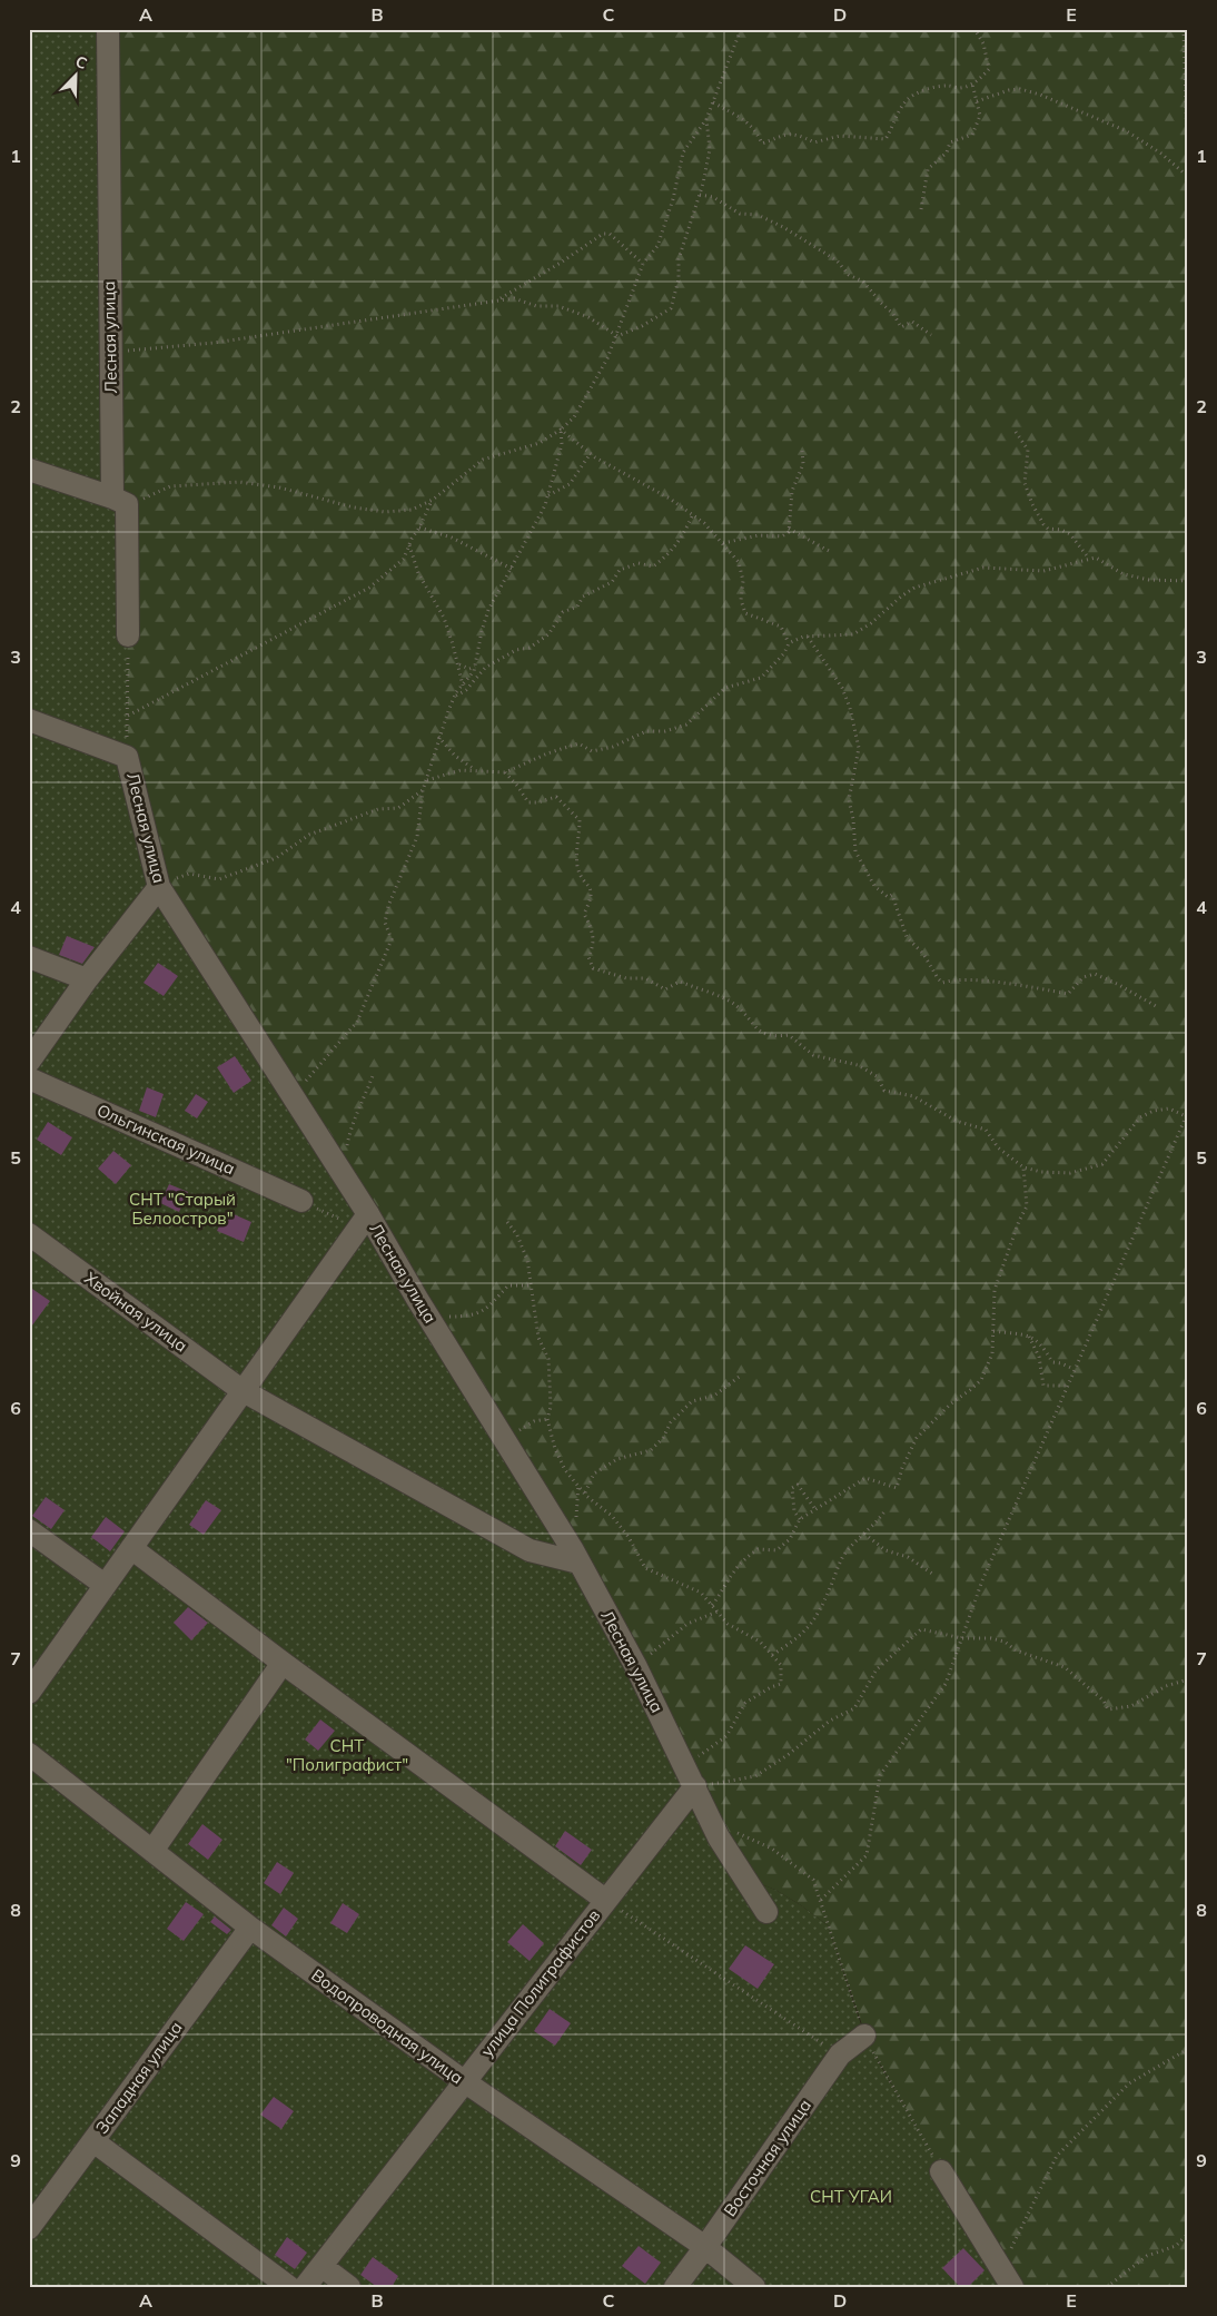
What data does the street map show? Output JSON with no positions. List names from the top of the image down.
{
  "streets": {
    "street": [
      "Лесная улица",
      "Ольгинская улица",
      "Хвойная улица",
      "улица Полиграфистов",
      "Водопроводная улица",
      "Западная улица",
      "Восточная улица"
    ]
  },
  "crossings": [
    ["Лесная улица", "Хвойная улица"],
    ["Лесная улица", "улица Полиграфистов"],
    ["улица Полиграфистов", "Водопроводная улица"],
    ["Водопроводная улица", "Западная улица"],
    ["Водопроводная улица", "Восточная улица"]
  ],
  "parks": ["СНТ \"Старый Белоостров\"", "СНТ \"Полиграфист\"", "СНТ УГАИ"],
  "north": "top right",
  "grid": {
    "columns": [
      "A",
      "B",
      "C",
      "D",
      "E"
    ],
    "rows": [
      "1",
      "2",
      "3",
      "4",
      "5",
      "6",
      "7",
      "8",
      "9"
    ]
  }
}
